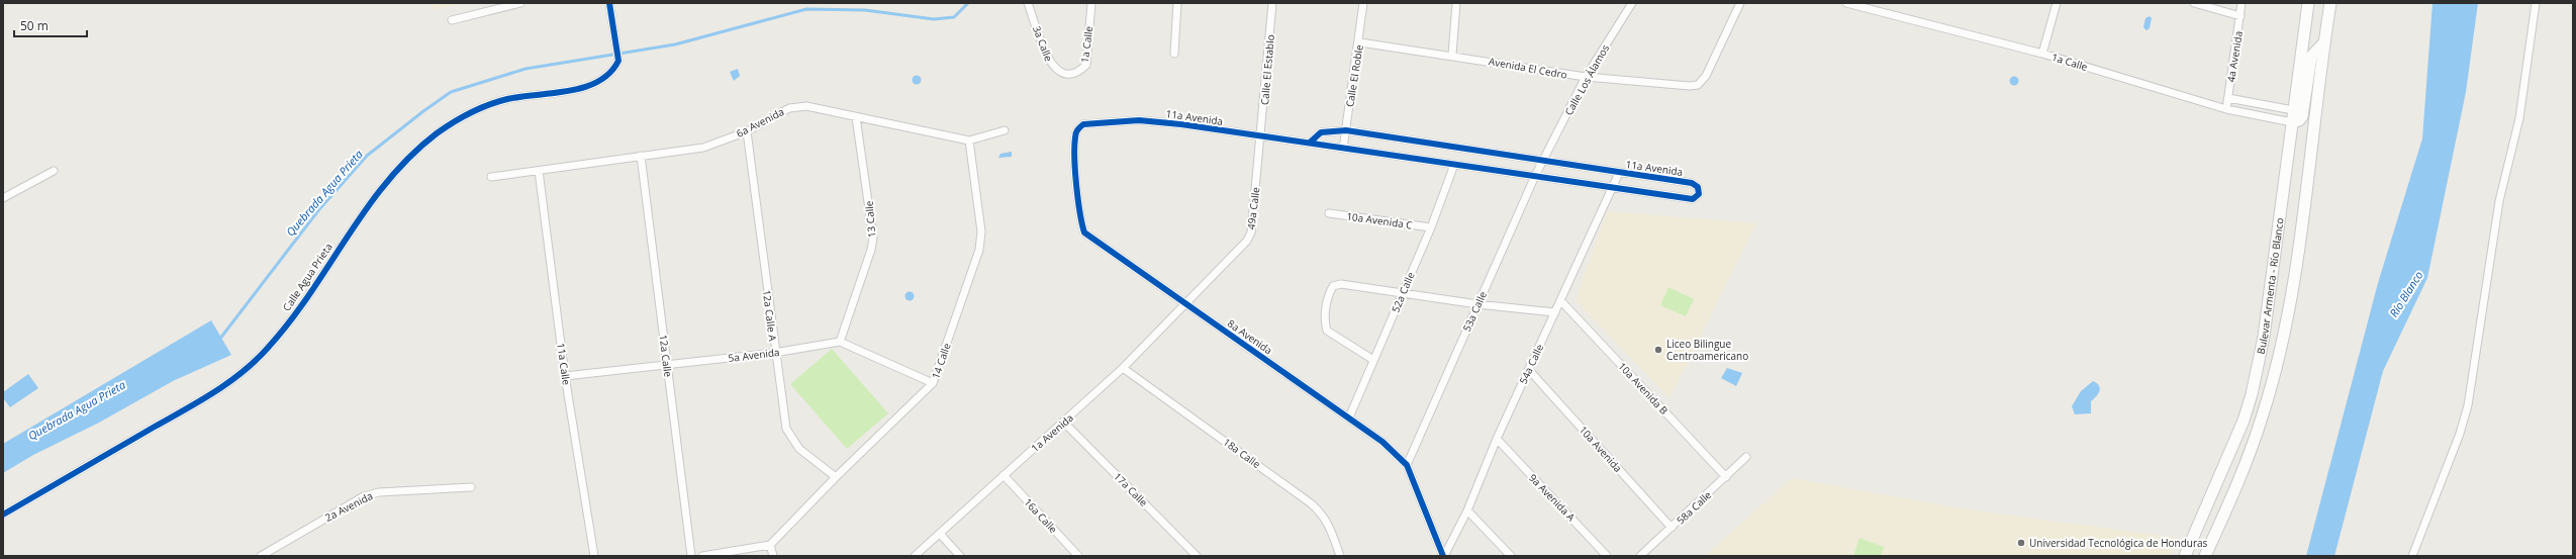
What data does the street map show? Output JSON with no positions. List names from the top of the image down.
{
  "streets": {
    "main road": ["Bulevar Armenta - Río Blanco"],
    "street": [
      "3a Calle",
      "1a Calle",
      "4a Avenida",
      "Avenida El Cedro",
      "Calle El Establo",
      "Calle El Roble",
      "Calle Los Álamos",
      "11a Avenida",
      "6a Avenida",
      "49a Calle",
      "13 Calle",
      "10a Avenida C",
      "Calle Agua Prieta",
      "52a Calle",
      "53a Calle",
      "12a Calle A",
      "8a Avenida",
      "5a Avenida",
      "12a Calle",
      "14 Calle",
      "11a Calle",
      "54a Calle",
      "10a Avenida B",
      "1a Avenida",
      "10a Avenida",
      "18a Calle",
      "17a Calle",
      "9a Avenida A",
      "2a Avenida",
      "58a Calle",
      "16a Calle"
    ]
  },
  "crossings": [
    ["3a Calle", "1a Calle"],
    ["1a Calle", "4a Avenida"],
    ["1a Calle", "Bulevar Armenta - Río Blanco"],
    ["Avenida El Cedro", "Calle El Roble"],
    ["Avenida El Cedro", "Calle Los Álamos"],
    ["Calle El Establo", "11a Avenida"],
    ["Calle El Establo", "49a Calle"],
    ["Calle El Roble", "11a Avenida"],
    ["Calle Los Álamos", "11a Avenida"],
    ["Calle Los Álamos", "53a Calle"],
    ["11a Avenida", "49a Calle"],
    ["11a Avenida", "52a Calle"],
    ["11a Avenida", "53a Calle"],
    ["11a Avenida", "8a Avenida"],
    ["11a Avenida", "54a Calle"],
    ["6a Avenida", "13 Calle"],
    ["6a Avenida", "12a Calle A"],
    ["6a Avenida", "12a Calle"],
    ["6a Avenida", "14 Calle"],
    ["6a Avenida", "11a Calle"],
    ["49a Calle", "8a Avenida"],
    ["49a Calle", "1a Avenida"],
    ["13 Calle", "5a Avenida"],
    ["10a Avenida C", "52a Calle"],
    ["52a Calle", "8a Avenida"],
    ["53a Calle", "8a Avenida"],
    ["12a Calle A", "5a Avenida"],
    ["12a Calle A", "14 Calle"],
    ["8a Avenida", "54a Calle"],
    ["8a Avenida", "1a Avenida"],
    ["5a Avenida", "12a Calle"],
    ["5a Avenida", "11a Calle"],
    ["54a Calle", "10a Avenida B"],
    ["54a Calle", "10a Avenida"],
    ["54a Calle", "9a Avenida A"],
    ["10a Avenida B", "58a Calle"],
    ["1a Avenida", "18a Calle"],
    ["1a Avenida", "17a Calle"],
    ["1a Avenida", "16a Calle"],
    ["10a Avenida", "58a Calle"]
  ],
  "water": ["Quebrada Agua Prieta", "Río Blanco"],
  "places": ["Liceo Bilingue Centroamericano", "Universidad Tecnológica de Honduras"],
  "scale_bar": "50 m"
}
